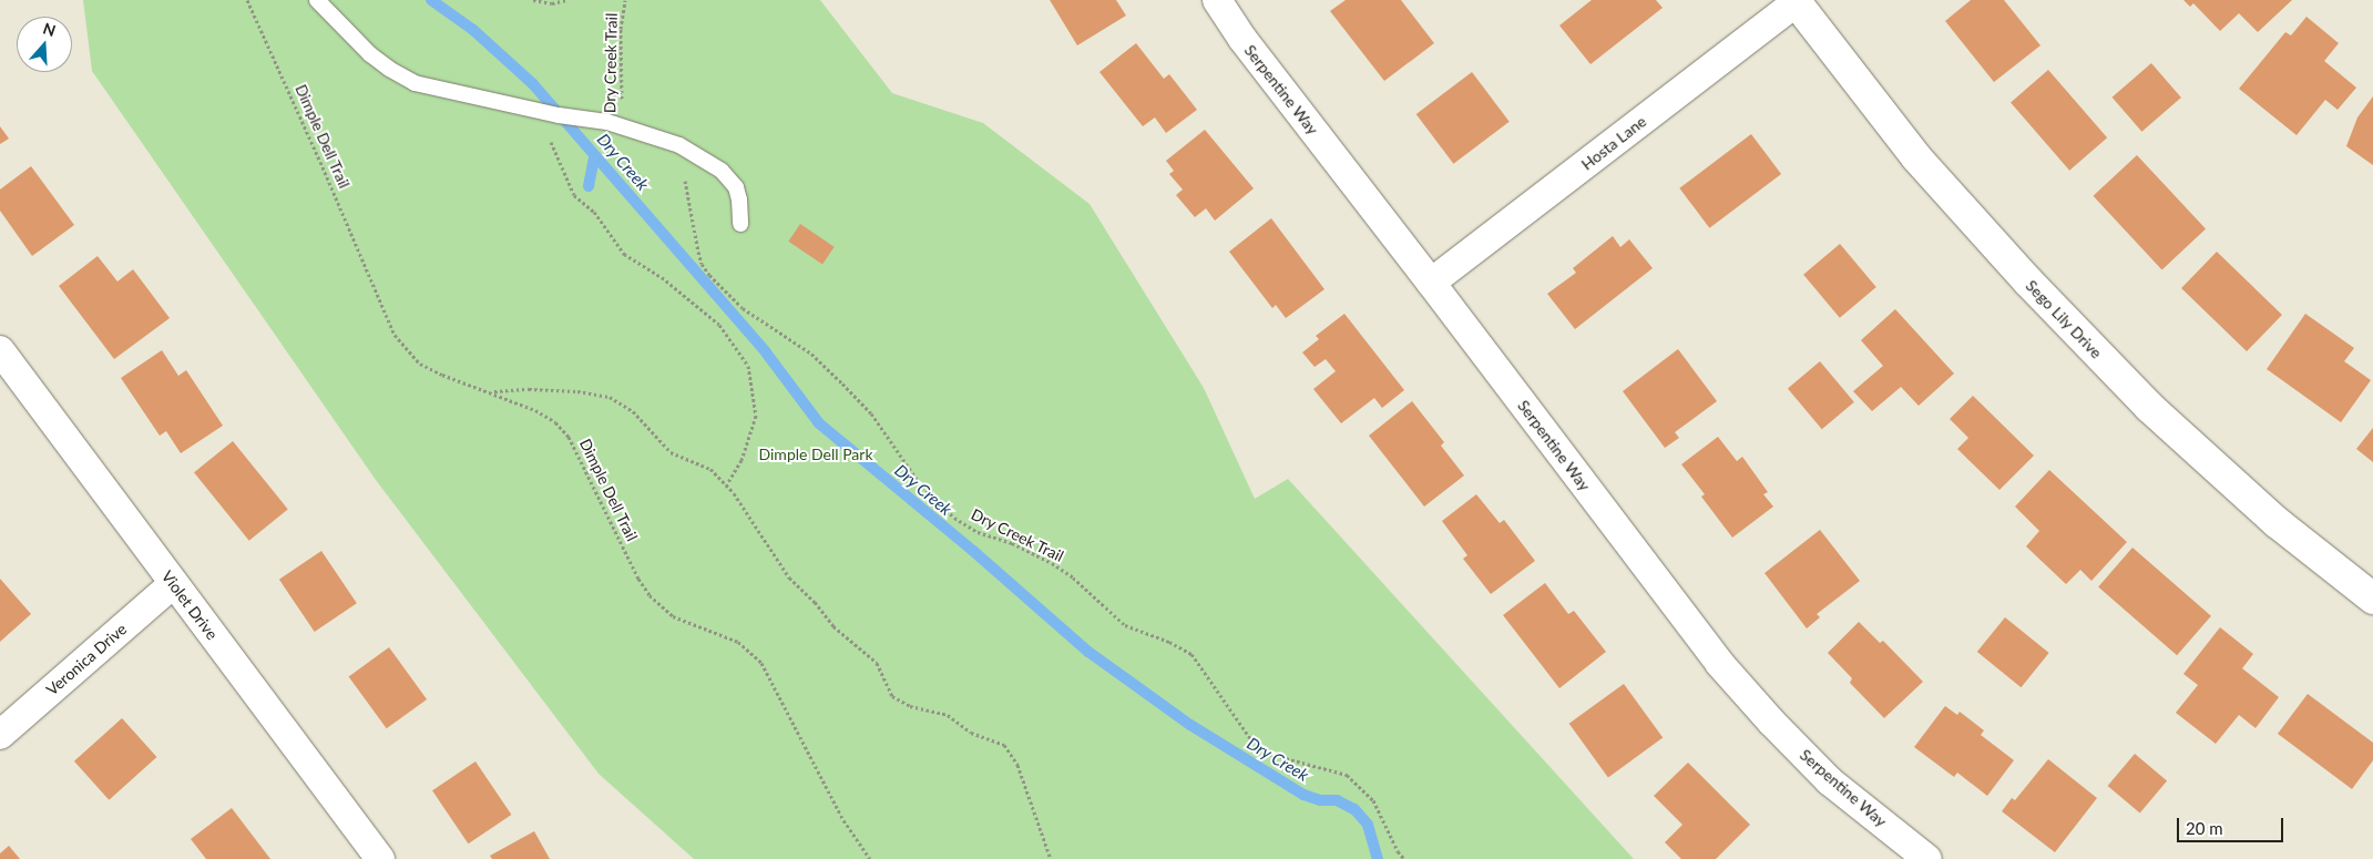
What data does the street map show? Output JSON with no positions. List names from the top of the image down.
{
  "streets": {
    "main road": ["Sego Lily Drive"],
    "street": [
      "Serpentine Way",
      "Hosta Lane",
      "Violet Drive",
      "Veronica Drive"
    ],
    "path": ["Dry Creek Trail", "Dimple Dell Trail"]
  },
  "crossings": [
    ["Serpentine Way", "Hosta Lane"],
    ["Hosta Lane", "Sego Lily Drive"],
    ["Violet Drive", "Veronica Drive"]
  ],
  "water": ["Dry Creek"],
  "parks": ["Dimple Dell Park"],
  "scale_bar": "20 m",
  "north": "top"
}
